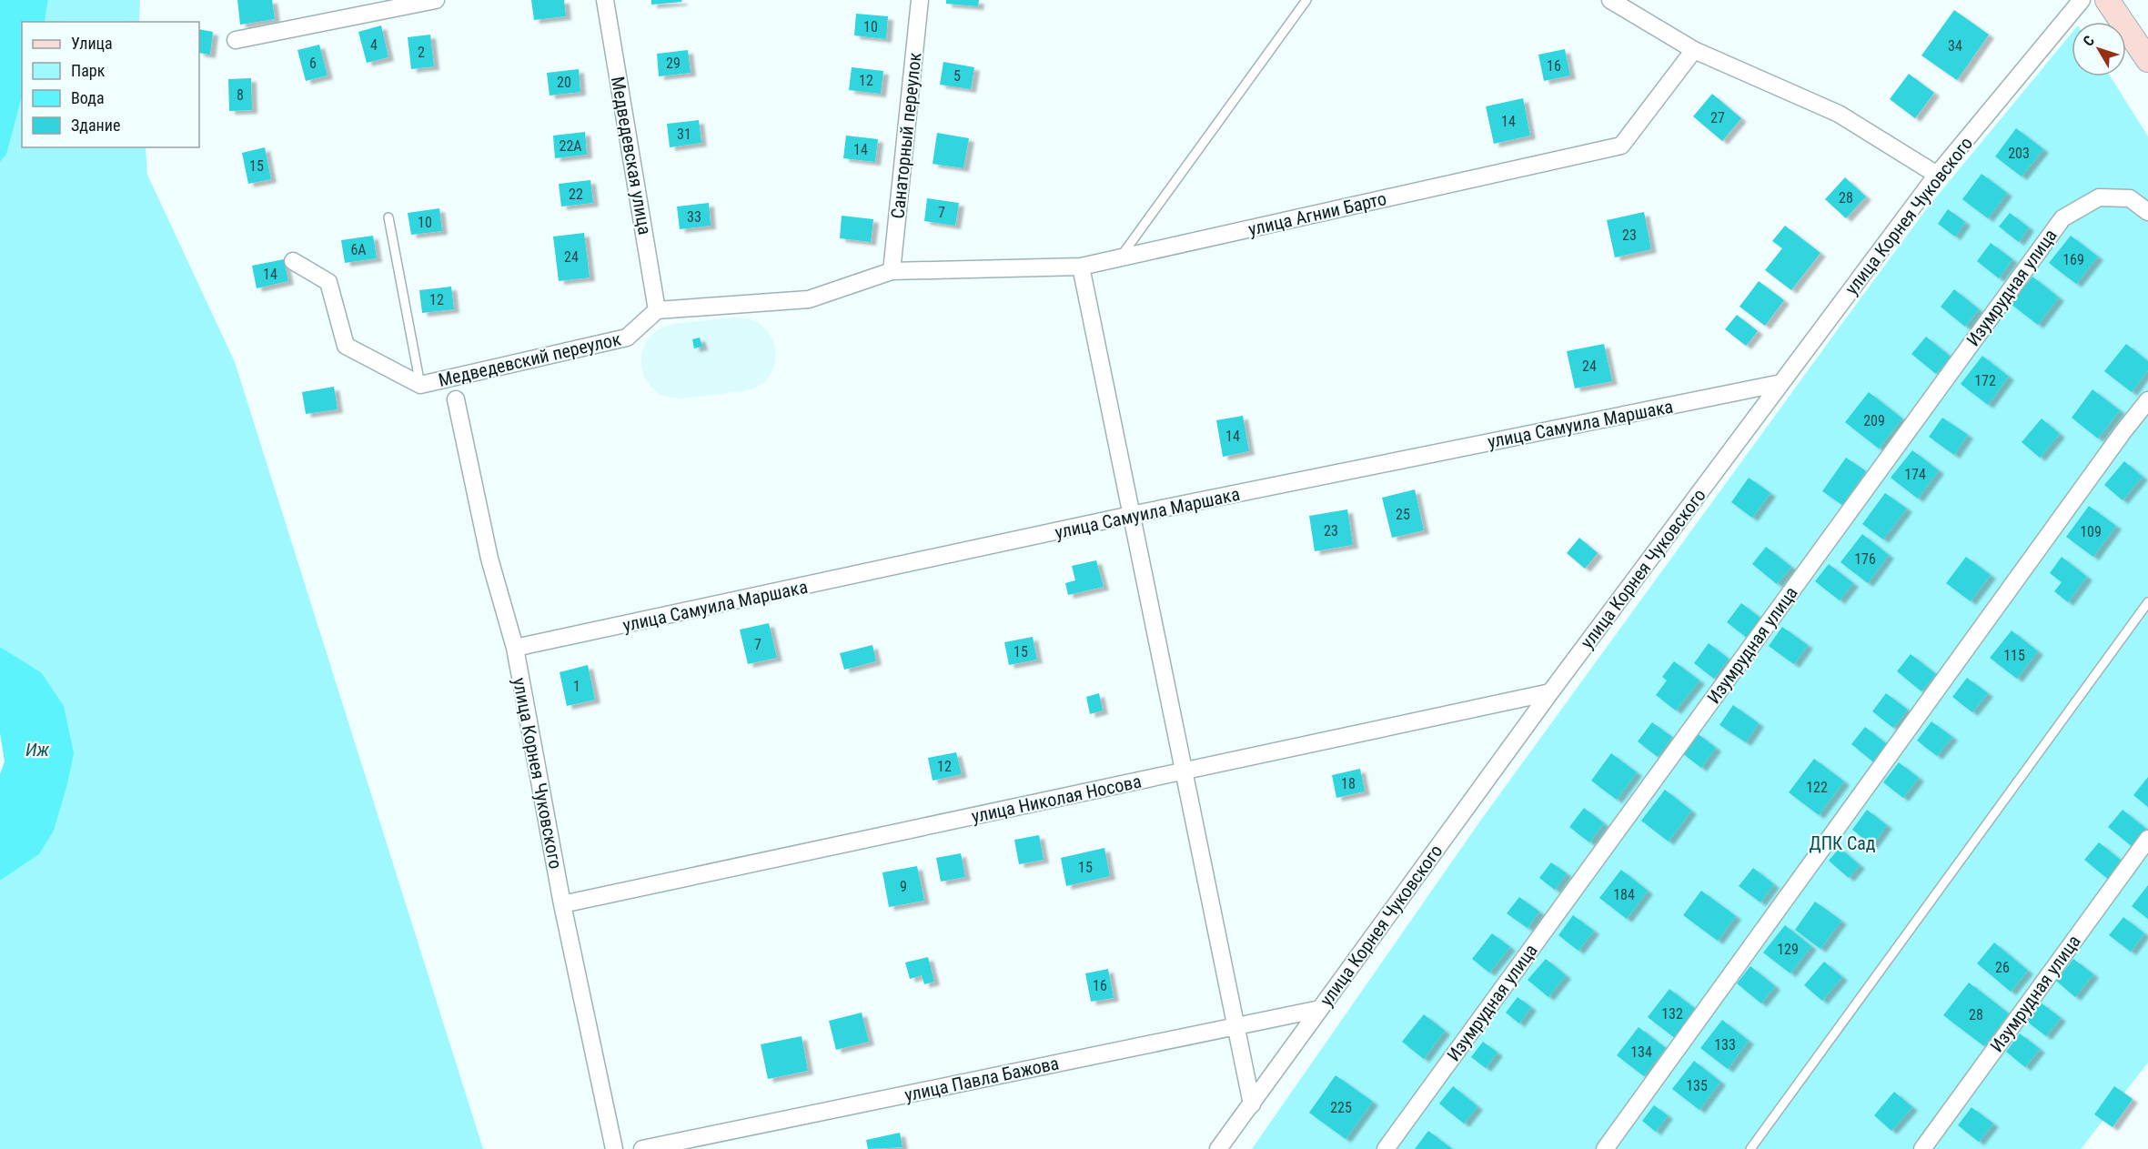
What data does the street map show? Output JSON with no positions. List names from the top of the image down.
{
  "streets": {
    "street": [
      "Санаторный переулок",
      "Медведевская улица",
      "улица Агнии Барто",
      "улица Корнея Чуковского",
      "Изумрудная улица",
      "Медведевский переулок",
      "улица Самуила Маршака",
      "улица Николая Носова",
      "улица Павла Бажова"
    ]
  },
  "crossings": [
    ["Санаторный переулок", "улица Агнии Барто"],
    ["Медведевская улица", "улица Агнии Барто"],
    ["Медведевская улица", "Медведевский переулок"],
    ["улица Агнии Барто", "Медведевский переулок"],
    ["улица Корнея Чуковского", "улица Самуила Маршака"],
    ["улица Корнея Чуковского", "улица Николая Носова"],
    ["улица Корнея Чуковского", "улица Павла Бажова"]
  ],
  "water": ["Иж"],
  "parks": ["ДПК Сад"],
  "house_numbers": [
    "10",
    "4",
    "34",
    "2",
    "6",
    "29",
    "16",
    "5",
    "12",
    "20",
    "8",
    "27",
    "14",
    "31",
    "22А",
    "14",
    "203",
    "15",
    "22",
    "28",
    "7",
    "33",
    "10",
    "23",
    "6А",
    "24",
    "169",
    "14",
    "12",
    "24",
    "172",
    "209",
    "14",
    "174",
    "25",
    "23",
    "109",
    "176",
    "7",
    "15",
    "115",
    "1",
    "12",
    "18",
    "122",
    "15",
    "9",
    "184",
    "129",
    "26",
    "16",
    "132",
    "28",
    "133",
    "134",
    "135",
    "225"
  ],
  "legend": [
    "Улица",
    "Парк",
    "Вода",
    "Здание"
  ],
  "north": "top left"
}
